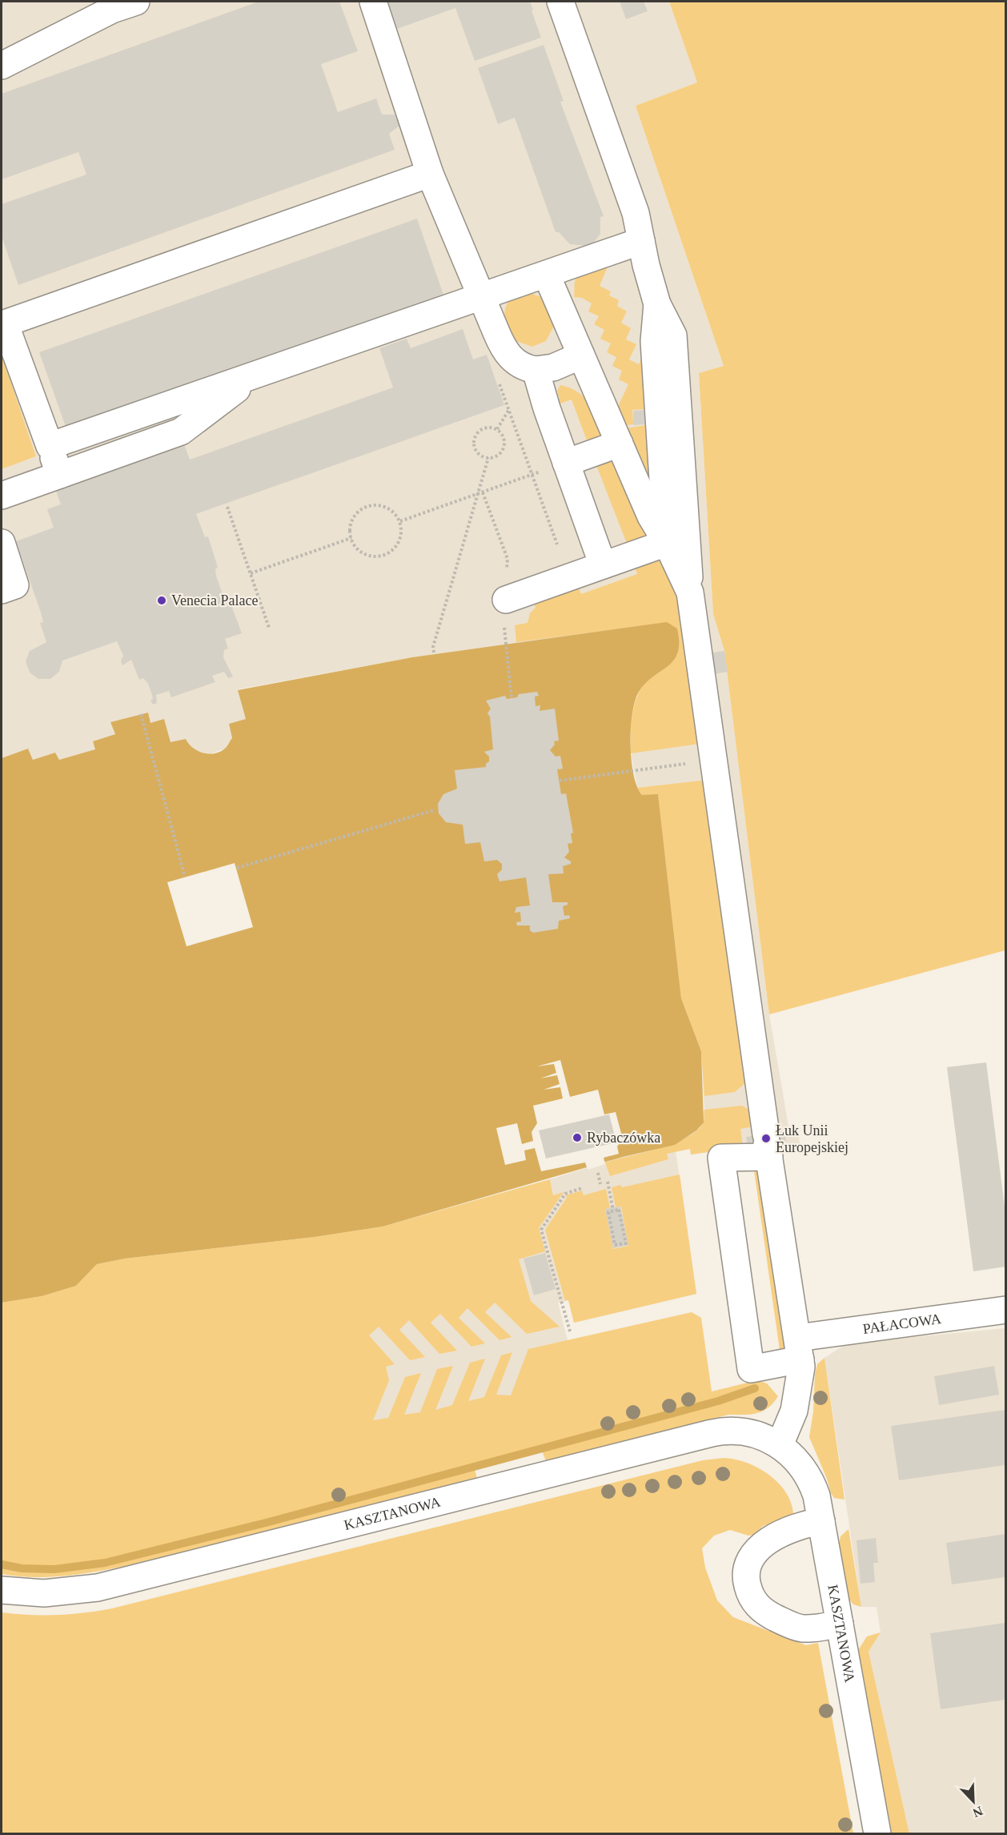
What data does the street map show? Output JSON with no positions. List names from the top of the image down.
{
  "streets": {
    "street": ["PAŁACOWA", "KASZTANOWA"]
  },
  "places": ["Venecia Palace", "Rybaczówka", "Łuk Unii Europejskiej"],
  "north": "bottom right"
}
